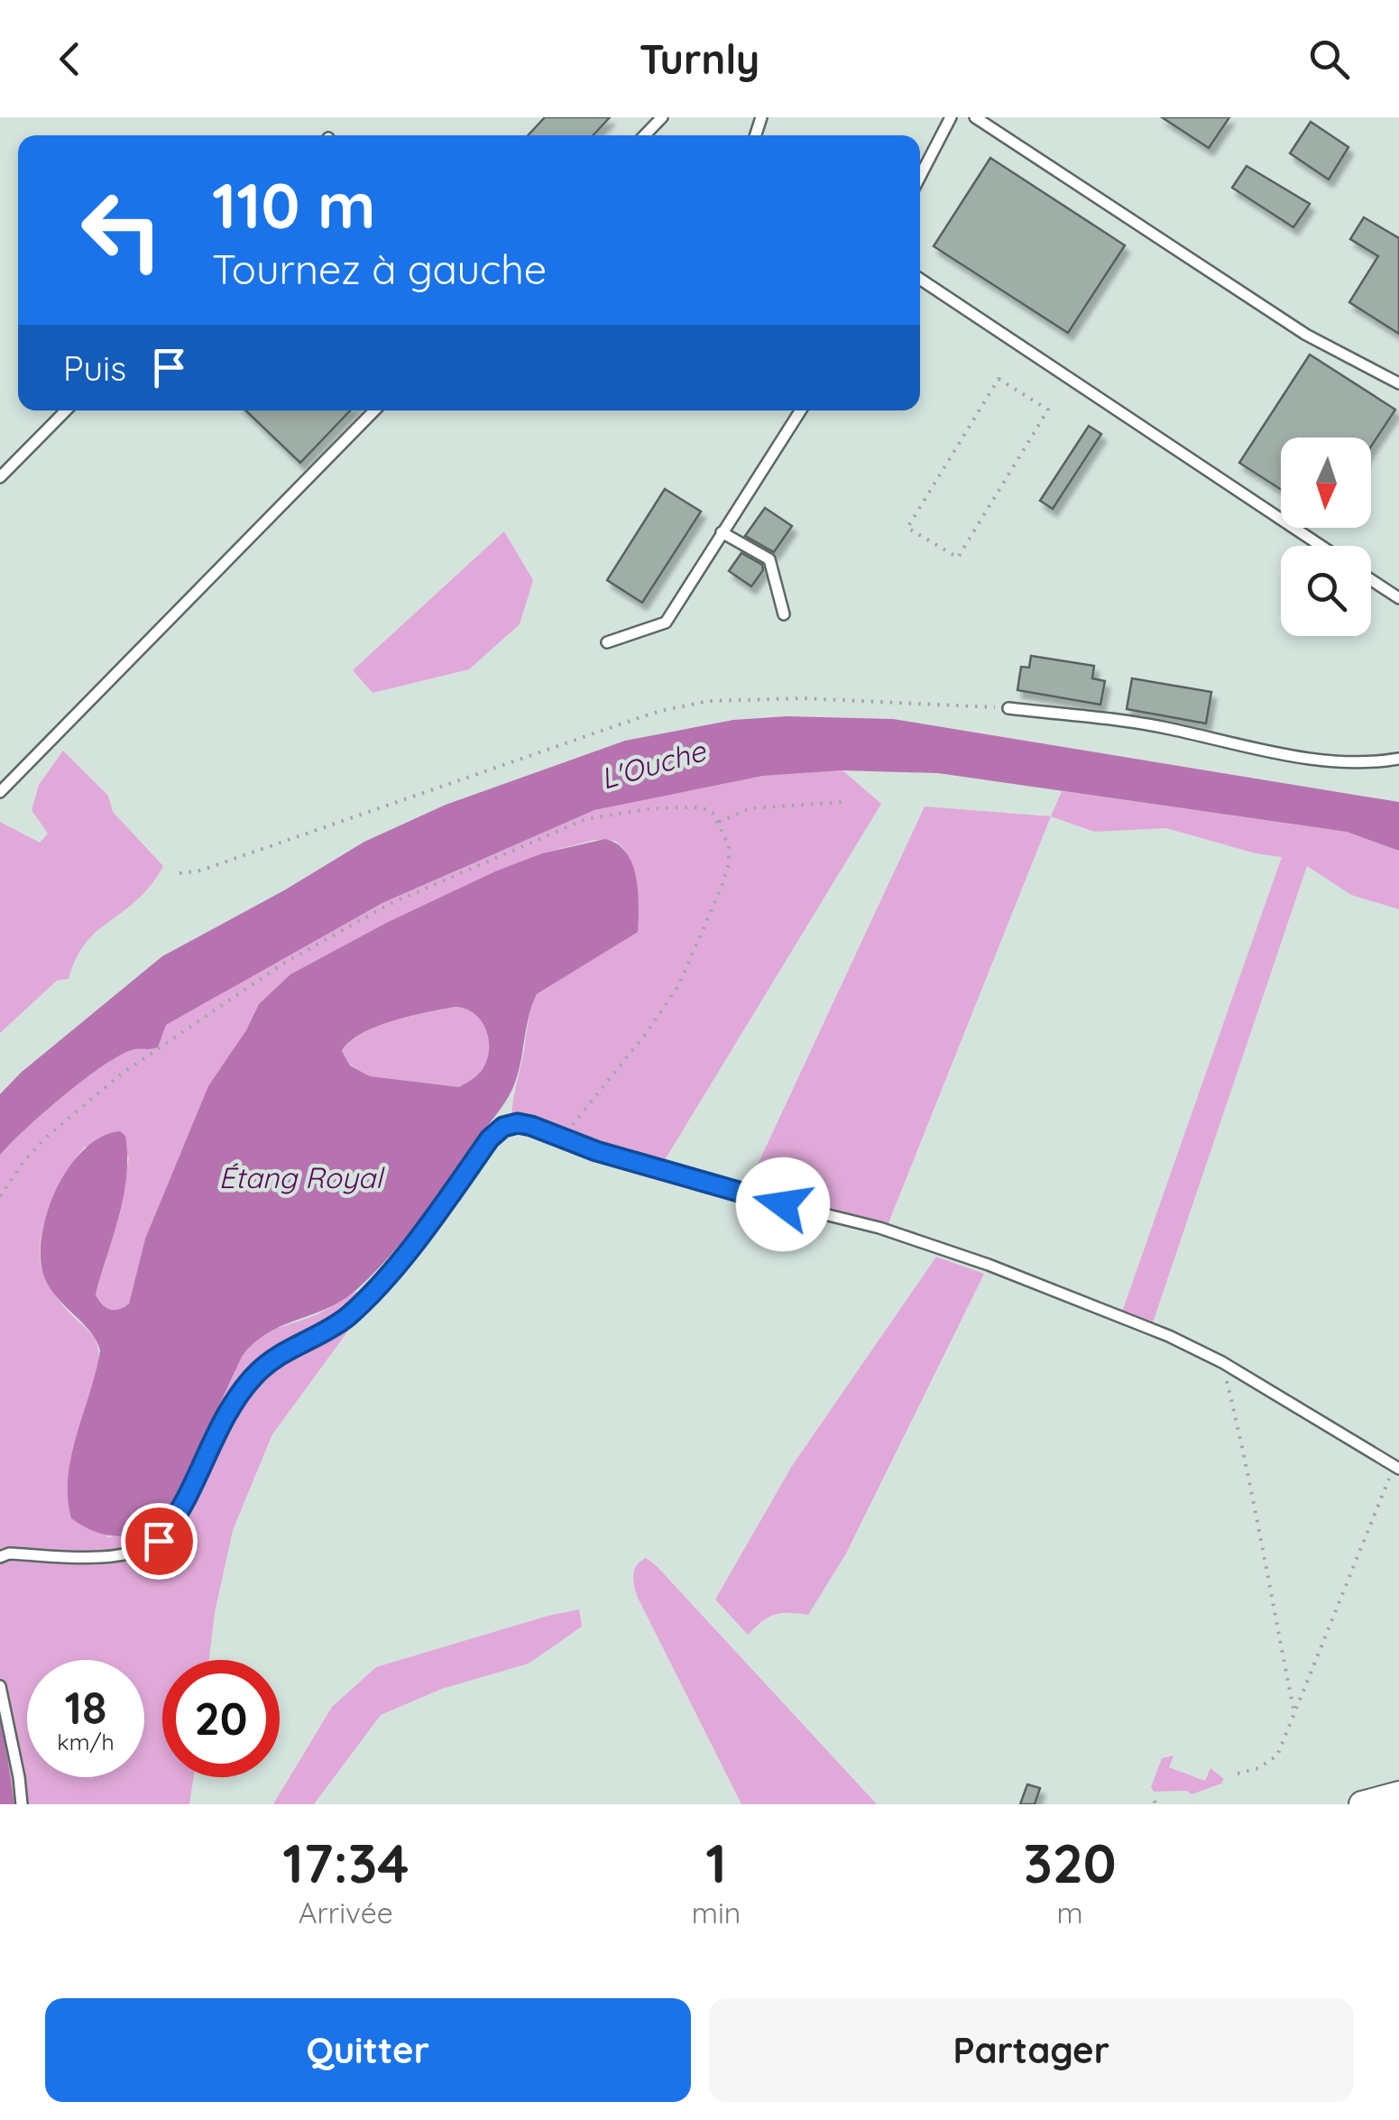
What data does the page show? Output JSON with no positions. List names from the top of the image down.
{
  "water": ["L'Ouche", "Étang Royal"],
  "north": "bottom",
  "page": {
    "header": "Turnly",
    "turn": ["110 m", "Tournez à gauche"],
    "then": "Puis",
    "speed": "18 km/h",
    "limit": "20",
    "eta": [
      "17:34",
      "Arrivée",
      "1",
      "min",
      "320",
      "m"
    ],
    "buttons": ["Quitter", "Partager"]
  }
}
